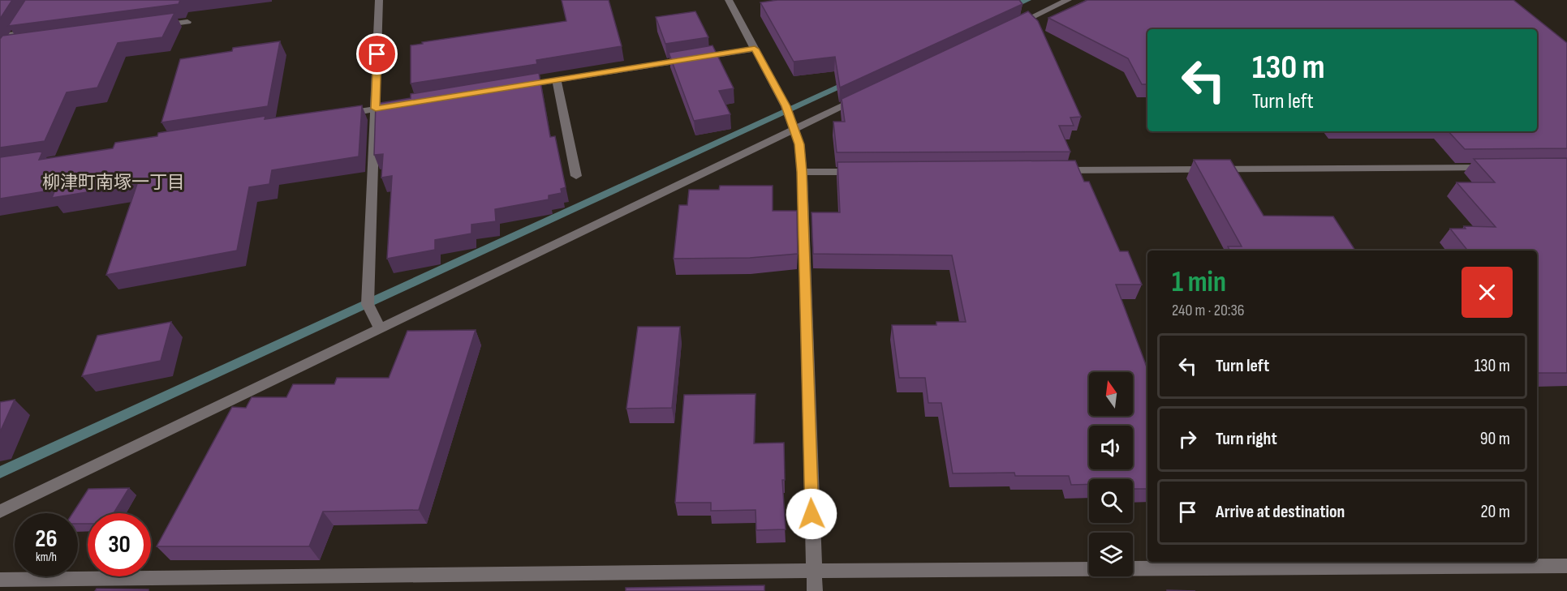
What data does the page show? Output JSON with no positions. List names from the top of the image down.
{
  "districts": ["柳津町南塚一丁目"],
  "north": "top",
  "page": {
    "turn": ["130 m", "Turn left"],
    "heading": ["1 min", "240 m · 20:36"],
    "list": [
      {
        "name": "Turn left",
        "value": "130 m"
      },
      {
        "name": "Turn right",
        "value": "90 m"
      },
      {
        "name": "Arrive at destination",
        "value": "20 m"
      }
    ],
    "speed": "26 km/h",
    "limit": "30"
  }
}
